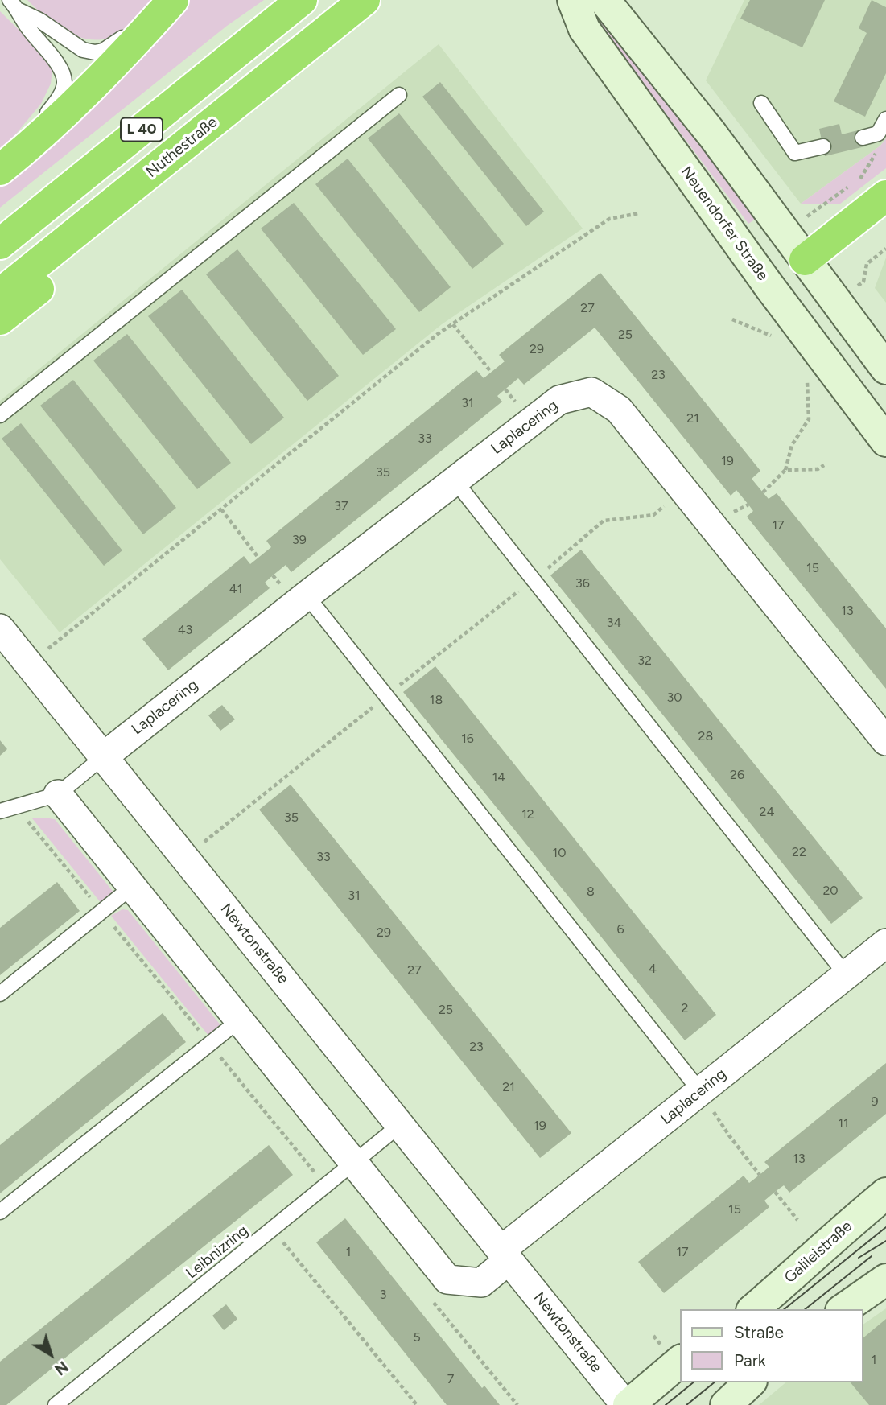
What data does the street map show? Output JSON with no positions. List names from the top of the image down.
{
  "streets": {
    "highway": ["L 40", "Nuthestraße"],
    "street": [
      "Neuendorfer Straße",
      "Laplacering",
      "Newtonstraße",
      "Galileistraße"
    ],
    "lane": ["Leibnizring"]
  },
  "crossings": [
    ["Laplacering", "Newtonstraße"],
    ["Newtonstraße", "Leibnizring"]
  ],
  "house_numbers": [
    "27",
    "25",
    "29",
    "23",
    "31",
    "21",
    "33",
    "19",
    "35",
    "37",
    "17",
    "39",
    "15",
    "36",
    "41",
    "13",
    "34",
    "43",
    "32",
    "30",
    "18",
    "28",
    "16",
    "26",
    "14",
    "24",
    "12",
    "35",
    "22",
    "10",
    "33",
    "20",
    "8",
    "31",
    "6",
    "29",
    "4",
    "27",
    "2",
    "25",
    "23",
    "21",
    "9",
    "11",
    "19",
    "13",
    "15",
    "1",
    "17",
    "3",
    "5",
    "1",
    "7"
  ],
  "legend": ["Straße", "Park"],
  "north": "bottom right"
}
